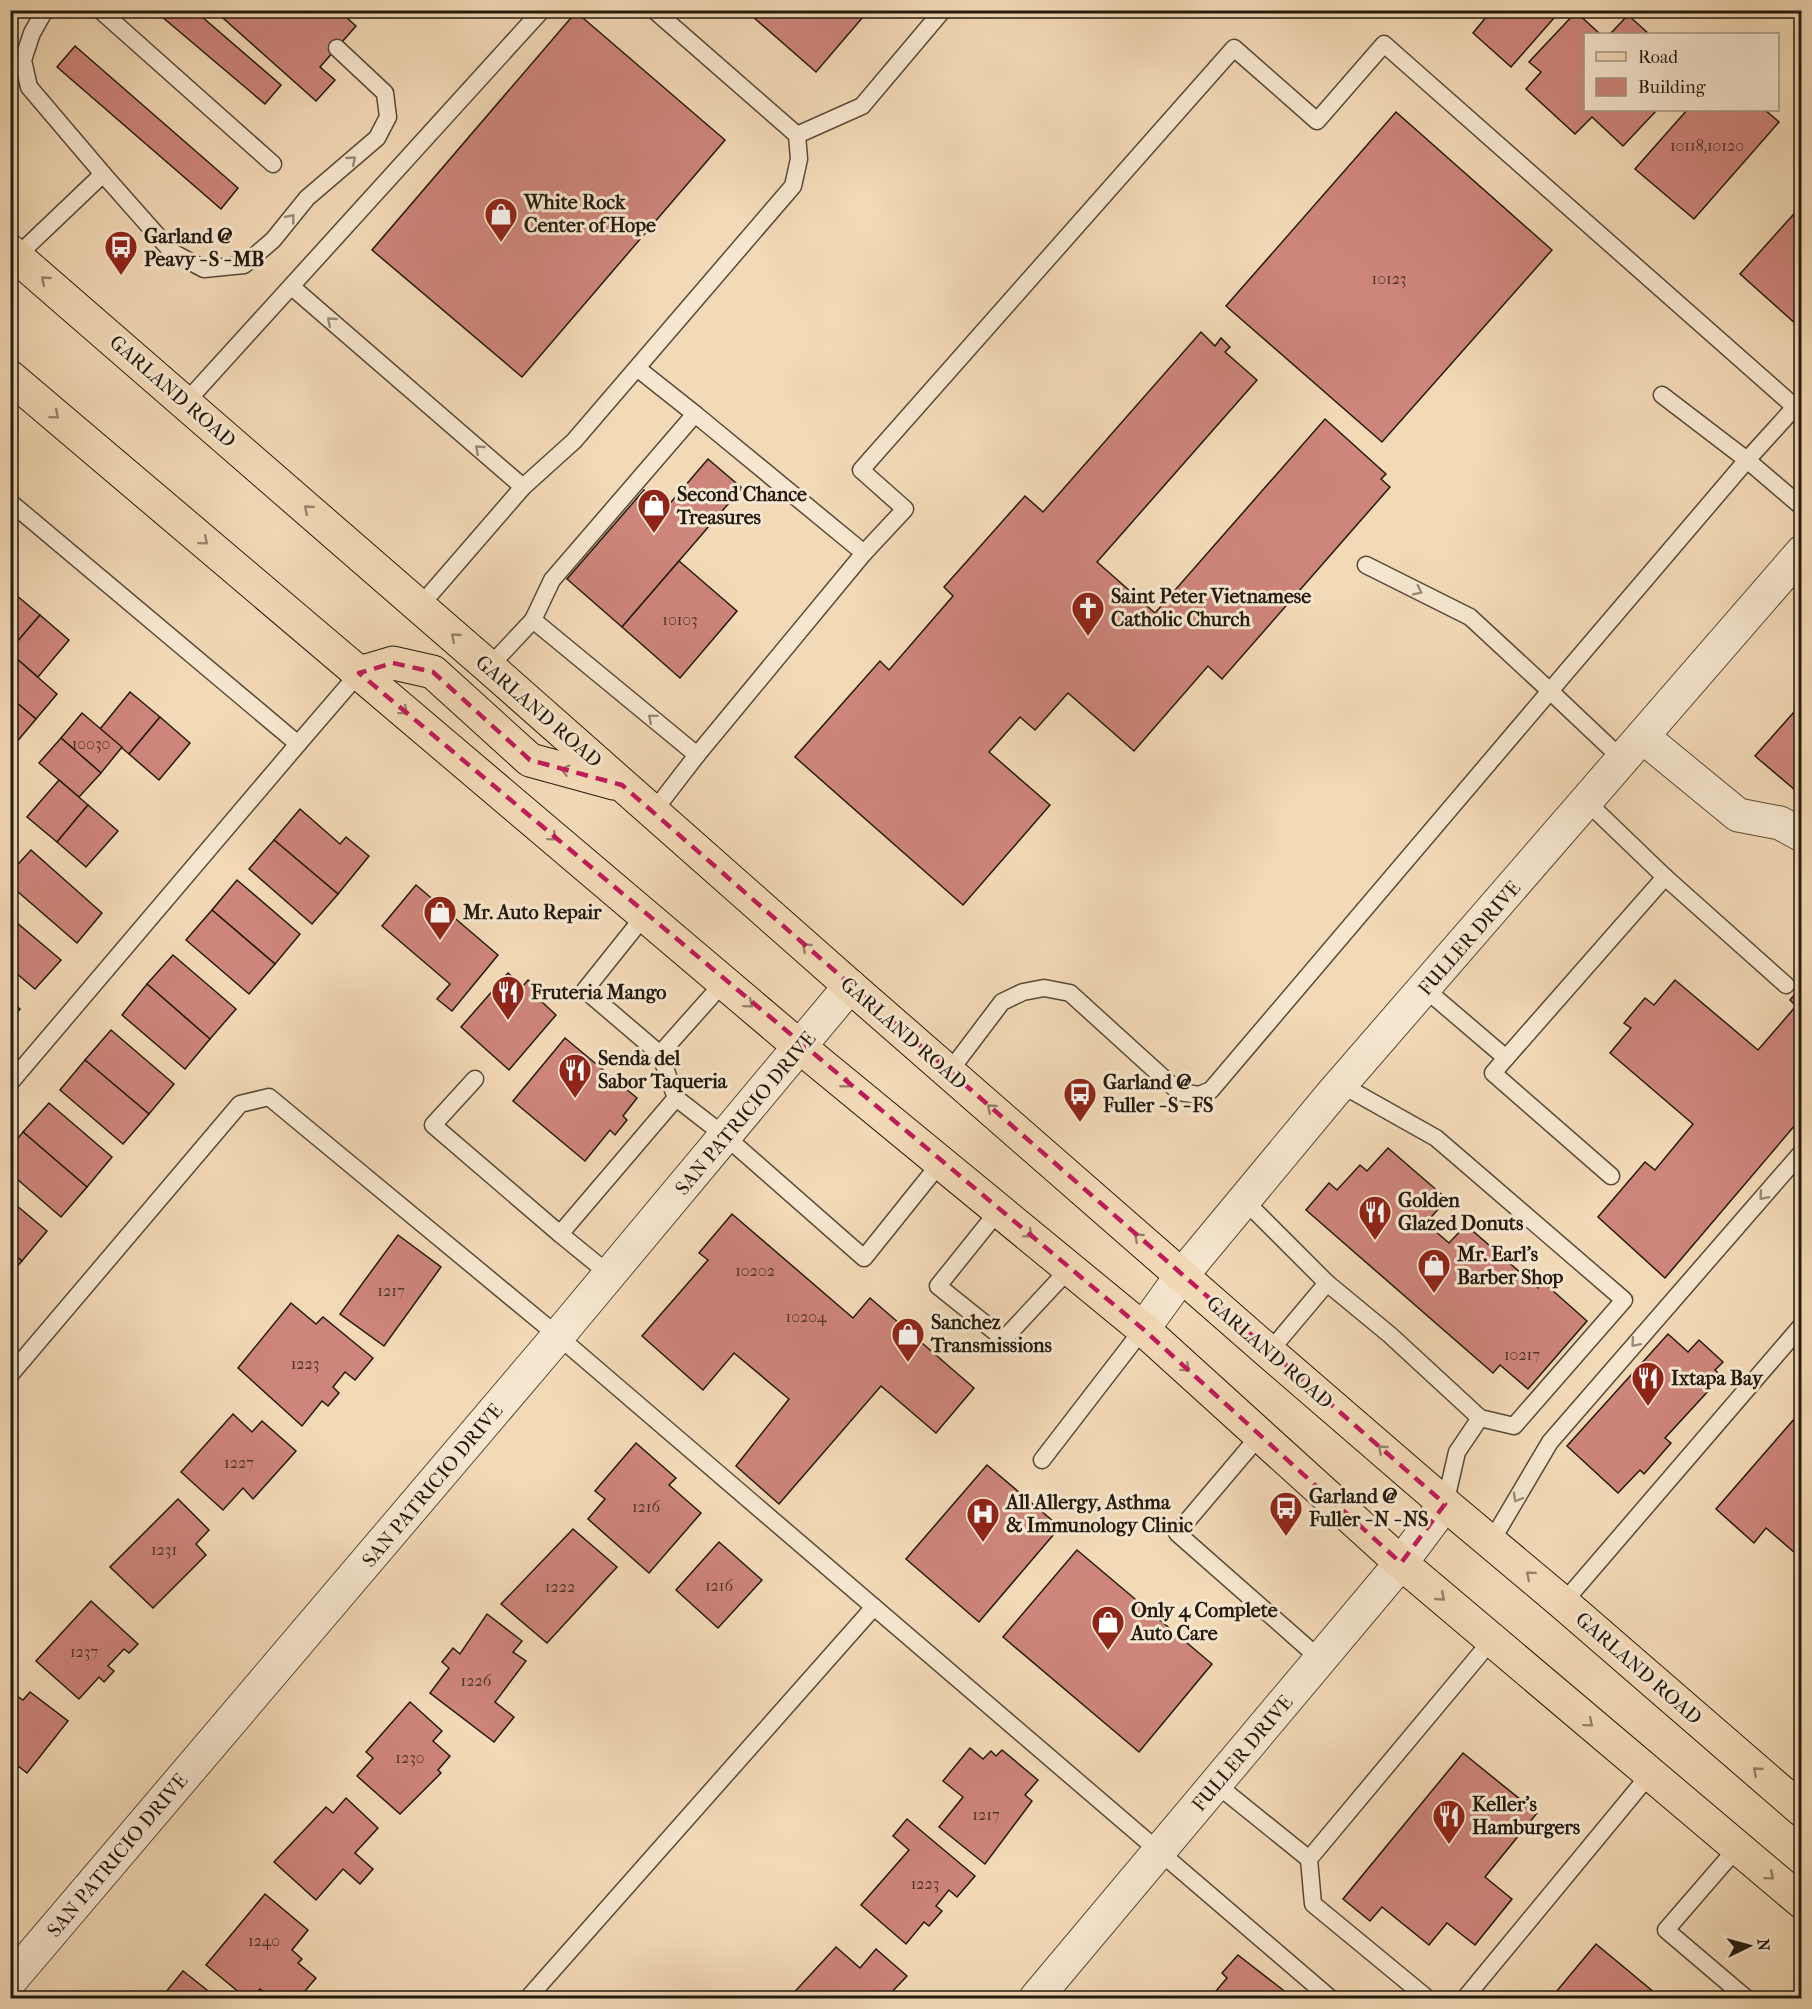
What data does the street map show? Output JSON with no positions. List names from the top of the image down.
{
  "streets": {
    "main road": ["GARLAND ROAD"],
    "street": ["FULLER DRIVE", "SAN PATRICIO DRIVE"]
  },
  "crossings": [
    ["GARLAND ROAD", "FULLER DRIVE"],
    ["GARLAND ROAD", "SAN PATRICIO DRIVE"]
  ],
  "places": {
    "shop": [
      "White Rock Center of Hope",
      "Second Chance Treasures",
      "Mr. Auto Repair",
      "Mr. Earl's Barber Shop",
      "Sanchez Transmissions",
      "Only 4 Complete Auto Care"
    ],
    "bus stop": ["Garland @ Peavy - S - MB", "Garland @ Fuller - S - FS", "Garland @ Fuller - N - NS"],
    "church": ["Saint Peter Vietnamese Catholic Church"],
    "restaurant": [
      "Fruteria Mango",
      "Senda del Sabor Taqueria",
      "Golden Glazed Donuts",
      "Ixtapa Bay",
      "Keller's Hamburgers"
    ],
    "hospital": ["All Allergy, Asthma & Immunology Clinic"]
  },
  "house_numbers": [
    "10118,10120",
    "10123",
    "10103",
    "10030",
    "10202",
    "1217",
    "10204",
    "10217",
    "1223",
    "1227",
    "1216",
    "1231",
    "1216",
    "1222",
    "1237",
    "1226",
    "1230",
    "1217",
    "1223",
    "1240"
  ],
  "legend": ["Road", "Building"],
  "north": "right"
}
